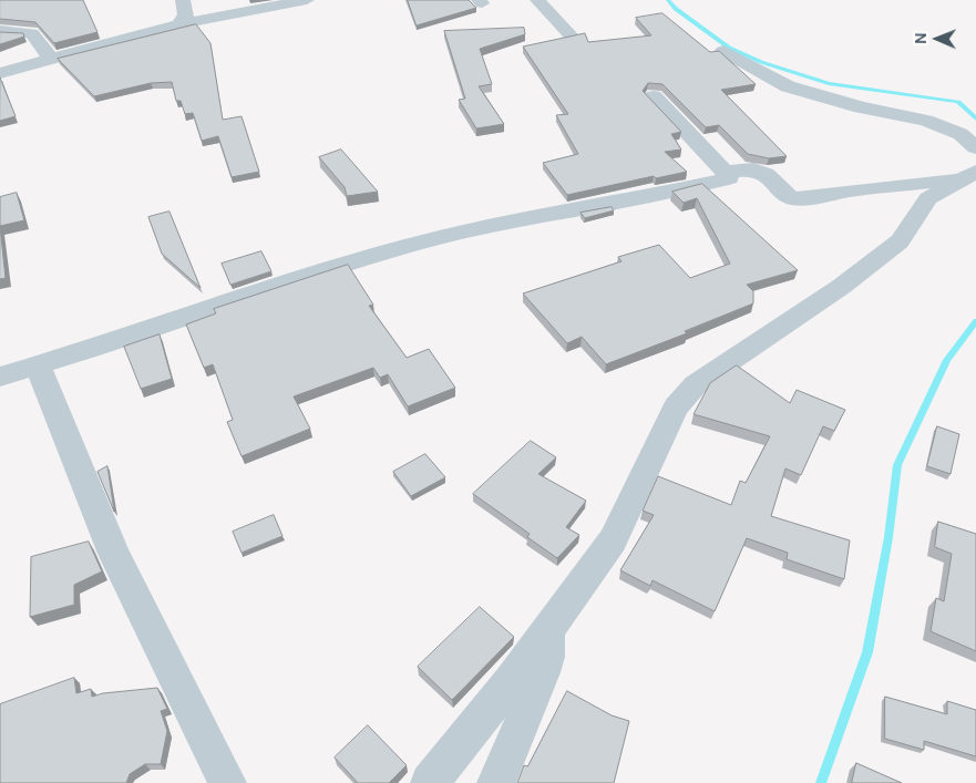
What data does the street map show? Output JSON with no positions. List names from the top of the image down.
{
  "north": "left"
}
